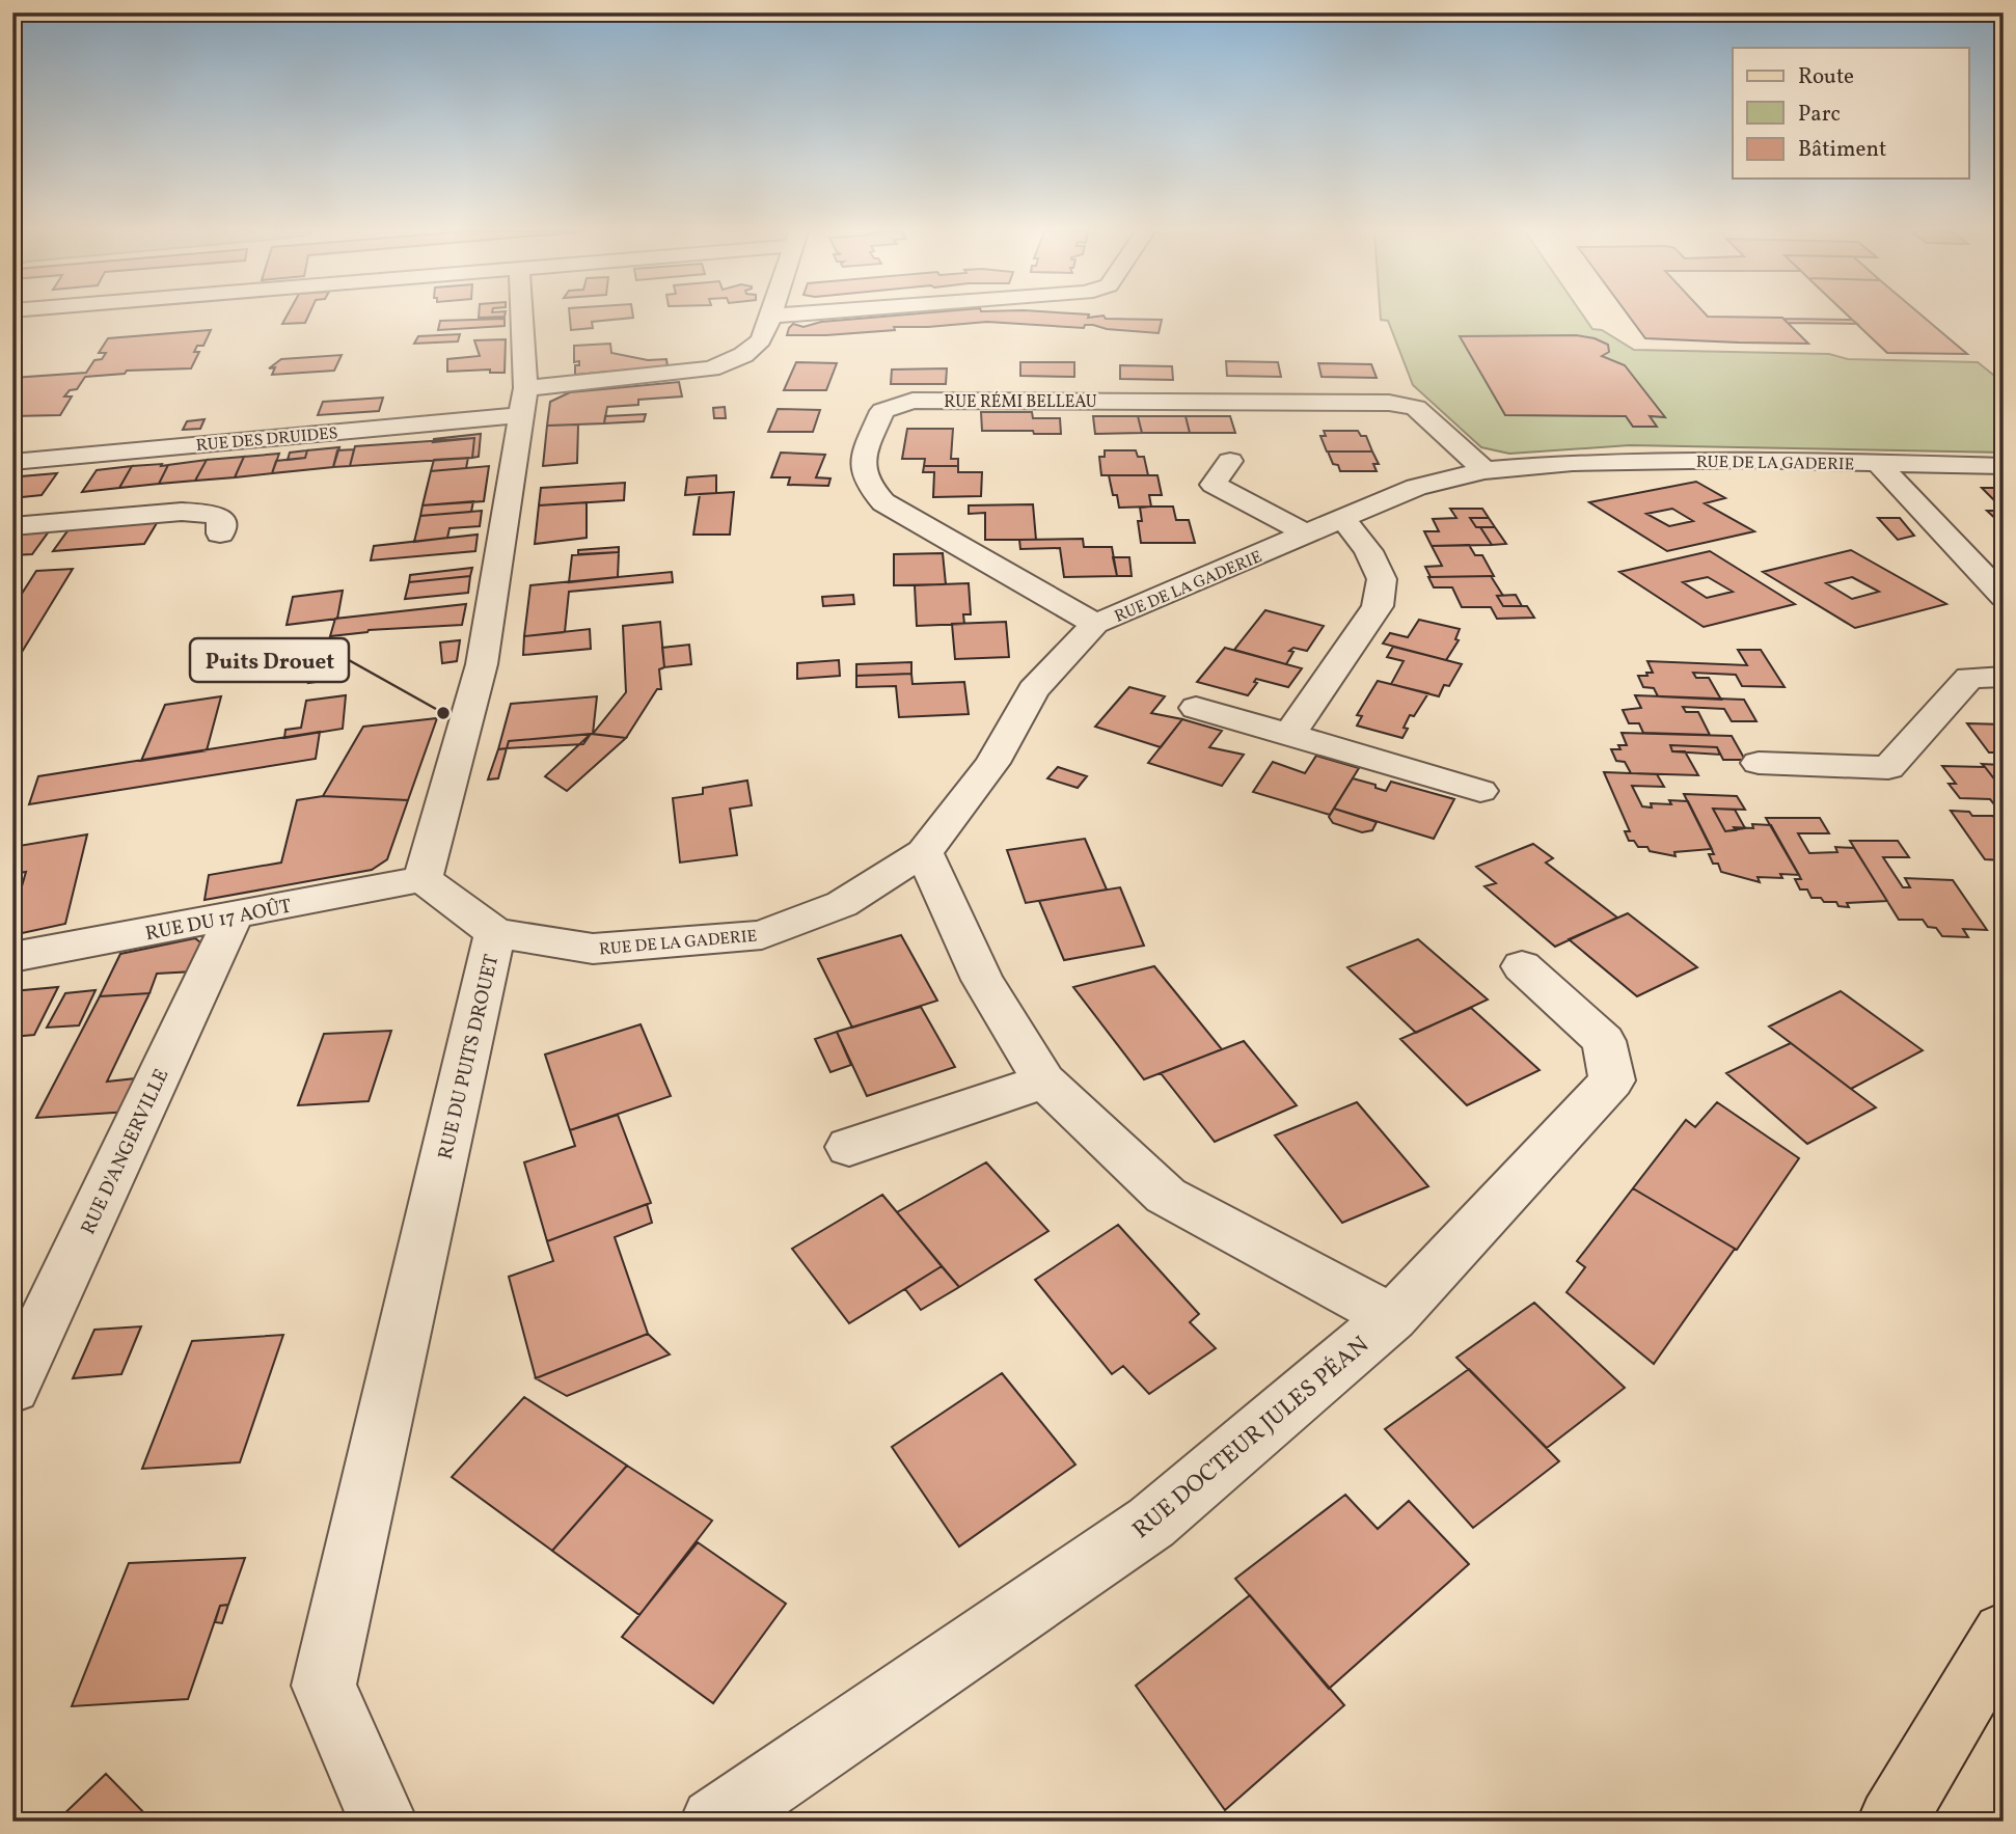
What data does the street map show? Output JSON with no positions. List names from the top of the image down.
{
  "streets": {
    "street": [
      "RUE RÉMI BELLEAU",
      "RUE DES DRUIDES",
      "RUE DE LA GADERIE",
      "RUE DU 17 AOÛT",
      "RUE DU PUITS DROUET",
      "RUE D'ANGERVILLE",
      "RUE DOCTEUR JULES PÉAN"
    ]
  },
  "crossings": [
    ["RUE RÉMI BELLEAU", "RUE DE LA GADERIE"],
    ["RUE DE LA GADERIE", "RUE DU PUITS DROUET"],
    ["RUE DU 17 AOÛT", "RUE DU PUITS DROUET"],
    ["RUE DU 17 AOÛT", "RUE D'ANGERVILLE"]
  ],
  "places": ["Puits Drouet"],
  "legend": ["Route", "Parc", "Bâtiment"]
}
